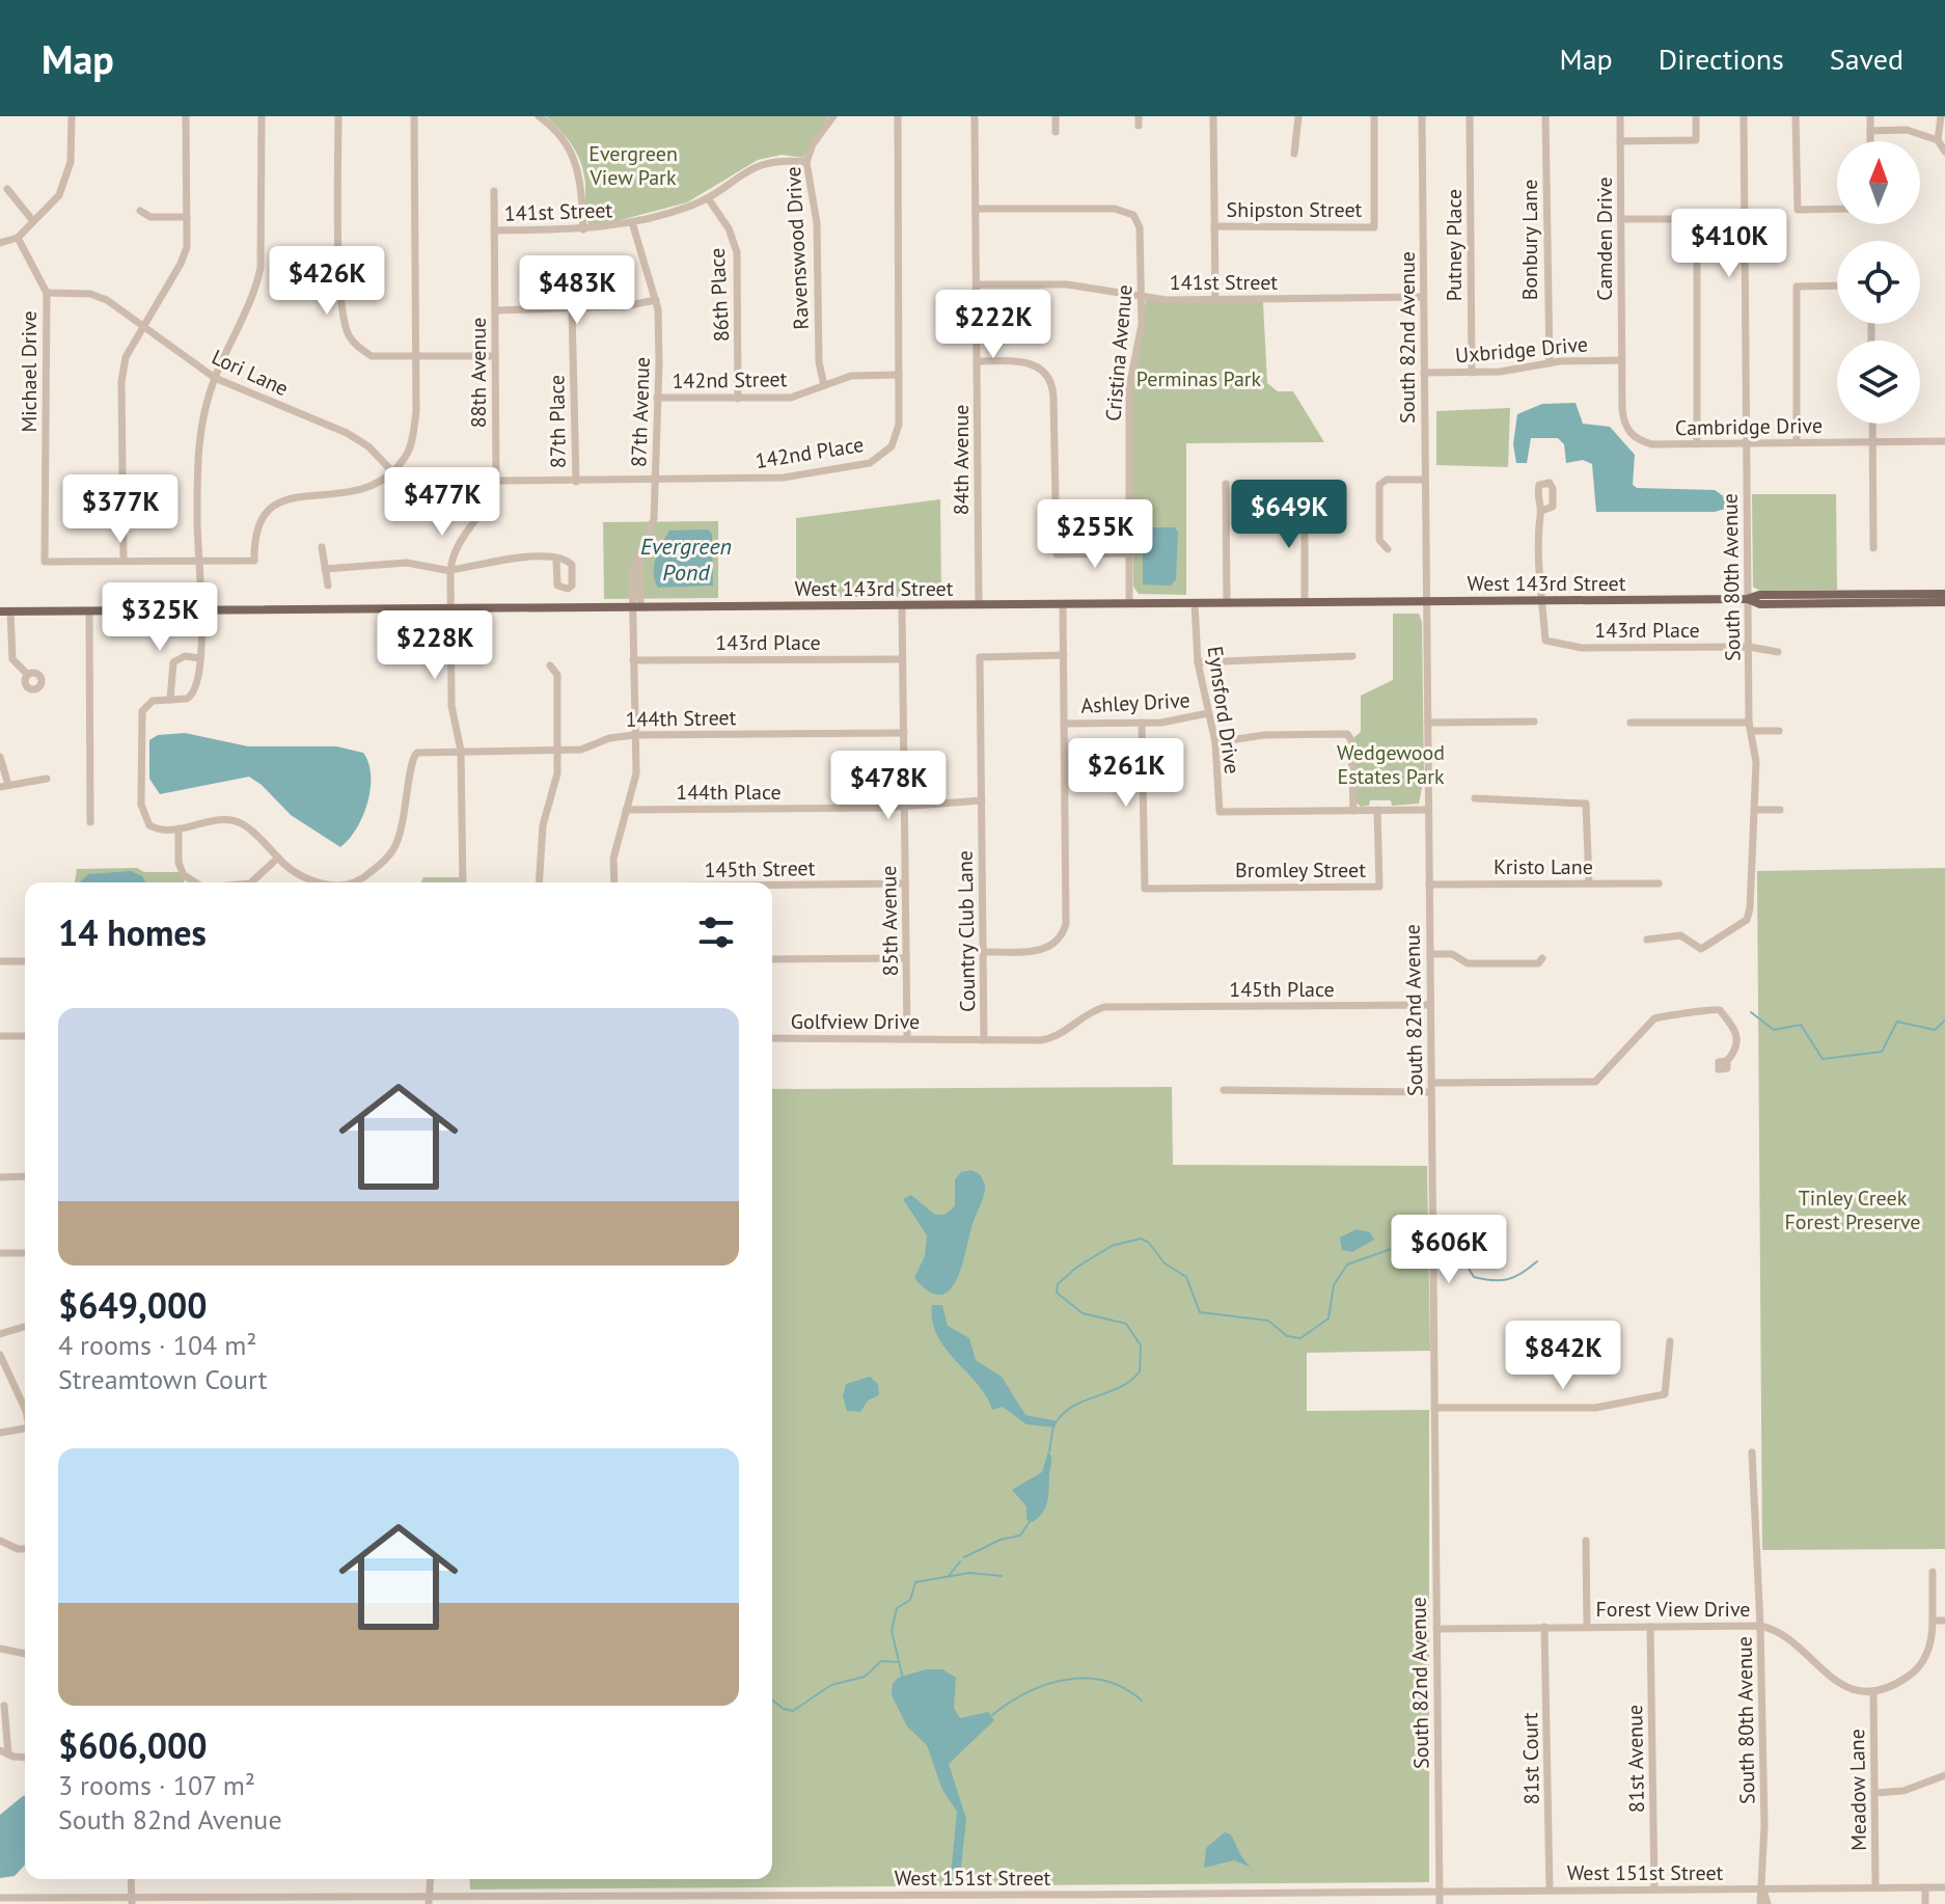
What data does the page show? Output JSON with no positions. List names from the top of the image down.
{
  "streets": {
    "main road": ["West 143rd Street"],
    "street": [
      "Shipston Street",
      "141st Street",
      "Camden Drive",
      "Bonbury Lane",
      "Putney Place",
      "Ravenswood Drive",
      "86th Place",
      "South 82nd Avenue",
      "Uxbridge Drive",
      "Cristina Avenue",
      "Michael Drive",
      "Lori Lane",
      "88th Avenue",
      "142nd Street",
      "87th Avenue",
      "87th Place",
      "Cambridge Drive",
      "142nd Place",
      "84th Avenue",
      "South 80th Avenue",
      "143rd Place",
      "Ashley Drive",
      "Eynsford Drive",
      "144th Street",
      "144th Place",
      "Kristo Lane",
      "145th Street",
      "Bromley Street",
      "85th Avenue",
      "Country Club Lane",
      "145th Place",
      "Golfview Drive",
      "Forest View Drive",
      "81st Court",
      "81st Avenue",
      "Meadow Lane",
      "West 151st Street"
    ]
  },
  "crossings": [
    ["141st Street", "Ravenswood Drive"],
    ["141st Street", "86th Place"],
    ["141st Street", "South 82nd Avenue"],
    ["141st Street", "Cristina Avenue"],
    ["141st Street", "88th Avenue"],
    ["141st Street", "87th Avenue"],
    ["141st Street", "84th Avenue"],
    ["Camden Drive", "Uxbridge Drive"],
    ["Camden Drive", "Cambridge Drive"],
    ["Bonbury Lane", "Uxbridge Drive"],
    ["Putney Place", "Uxbridge Drive"],
    ["Ravenswood Drive", "142nd Street"],
    ["86th Place", "142nd Street"],
    ["South 82nd Avenue", "Uxbridge Drive"],
    ["South 82nd Avenue", "West 143rd Street"],
    ["South 82nd Avenue", "Eynsford Drive"],
    ["South 82nd Avenue", "Kristo Lane"],
    ["South 82nd Avenue", "145th Place"],
    ["South 82nd Avenue", "Forest View Drive"],
    ["South 82nd Avenue", "West 151st Street"],
    ["Uxbridge Drive", "Cambridge Drive"],
    ["Cristina Avenue", "84th Avenue"],
    ["Cristina Avenue", "West 143rd Street"],
    ["Michael Drive", "Lori Lane"],
    ["88th Avenue", "142nd Place"],
    ["88th Avenue", "West 143rd Street"],
    ["88th Avenue", "144th Street"],
    ["142nd Street", "87th Avenue"],
    ["142nd Street", "142nd Place"],
    ["87th Avenue", "142nd Place"],
    ["87th Avenue", "West 143rd Street"],
    ["87th Place", "142nd Place"],
    ["Cambridge Drive", "South 80th Avenue"],
    ["84th Avenue", "West 143rd Street"],
    ["South 80th Avenue", "West 143rd Street"],
    ["South 80th Avenue", "143rd Place"],
    ["South 80th Avenue", "Forest View Drive"],
    ["South 80th Avenue", "West 151st Street"],
    ["West 143rd Street", "143rd Place"],
    ["West 143rd Street", "Eynsford Drive"],
    ["West 143rd Street", "85th Avenue"],
    ["143rd Place", "85th Avenue"],
    ["Ashley Drive", "Eynsford Drive"],
    ["Ashley Drive", "Bromley Street"],
    ["Eynsford Drive", "Bromley Street"],
    ["144th Street", "85th Avenue"],
    ["144th Place", "85th Avenue"],
    ["144th Place", "Country Club Lane"],
    ["145th Street", "85th Avenue"],
    ["85th Avenue", "Golfview Drive"],
    ["Country Club Lane", "Golfview Drive"],
    ["145th Place", "Golfview Drive"],
    ["Forest View Drive", "81st Court"],
    ["Forest View Drive", "81st Avenue"],
    ["Forest View Drive", "Meadow Lane"],
    ["81st Court", "West 151st Street"],
    ["81st Avenue", "West 151st Street"],
    ["Meadow Lane", "West 151st Street"]
  ],
  "water": ["Evergreen Pond"],
  "parks": [
    "Evergreen View Park",
    "Perminas Park",
    "Wedgewood Estates Park",
    "Tinley Creek Forest Preserve"
  ],
  "north": "top",
  "page": {
    "header": "Map",
    "nav": ["Map", "Directions", "Saved"],
    "price": [
      "$410K",
      "$426K",
      "$483K",
      "$222K",
      "$477K",
      "$377K",
      "$649K",
      "$255K",
      "$325K",
      "$228K",
      "$261K",
      "$478K",
      "$606K",
      "$842K"
    ],
    "heading": "14 homes",
    "list": [
      {
        "name": "$649,000",
        "note": "4 rooms · 104 m² · Streamtown Court"
      },
      {
        "name": "$606,000",
        "note": "3 rooms · 107 m² · South 82nd Avenue"
      }
    ]
  }
}
